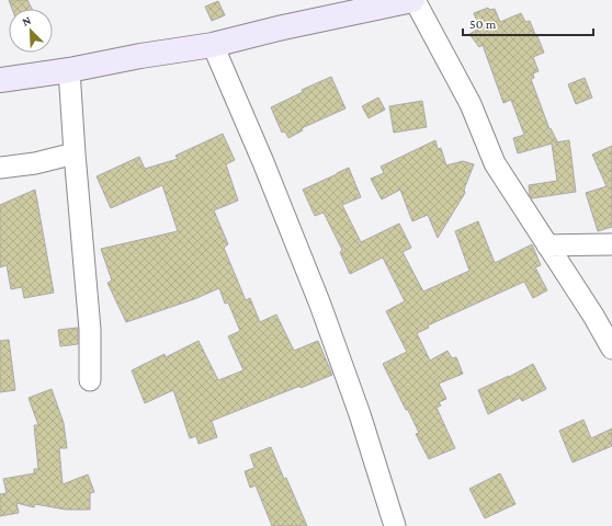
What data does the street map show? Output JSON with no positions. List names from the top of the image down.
{
  "scale_bar": "50 m",
  "north": "top left"
}
